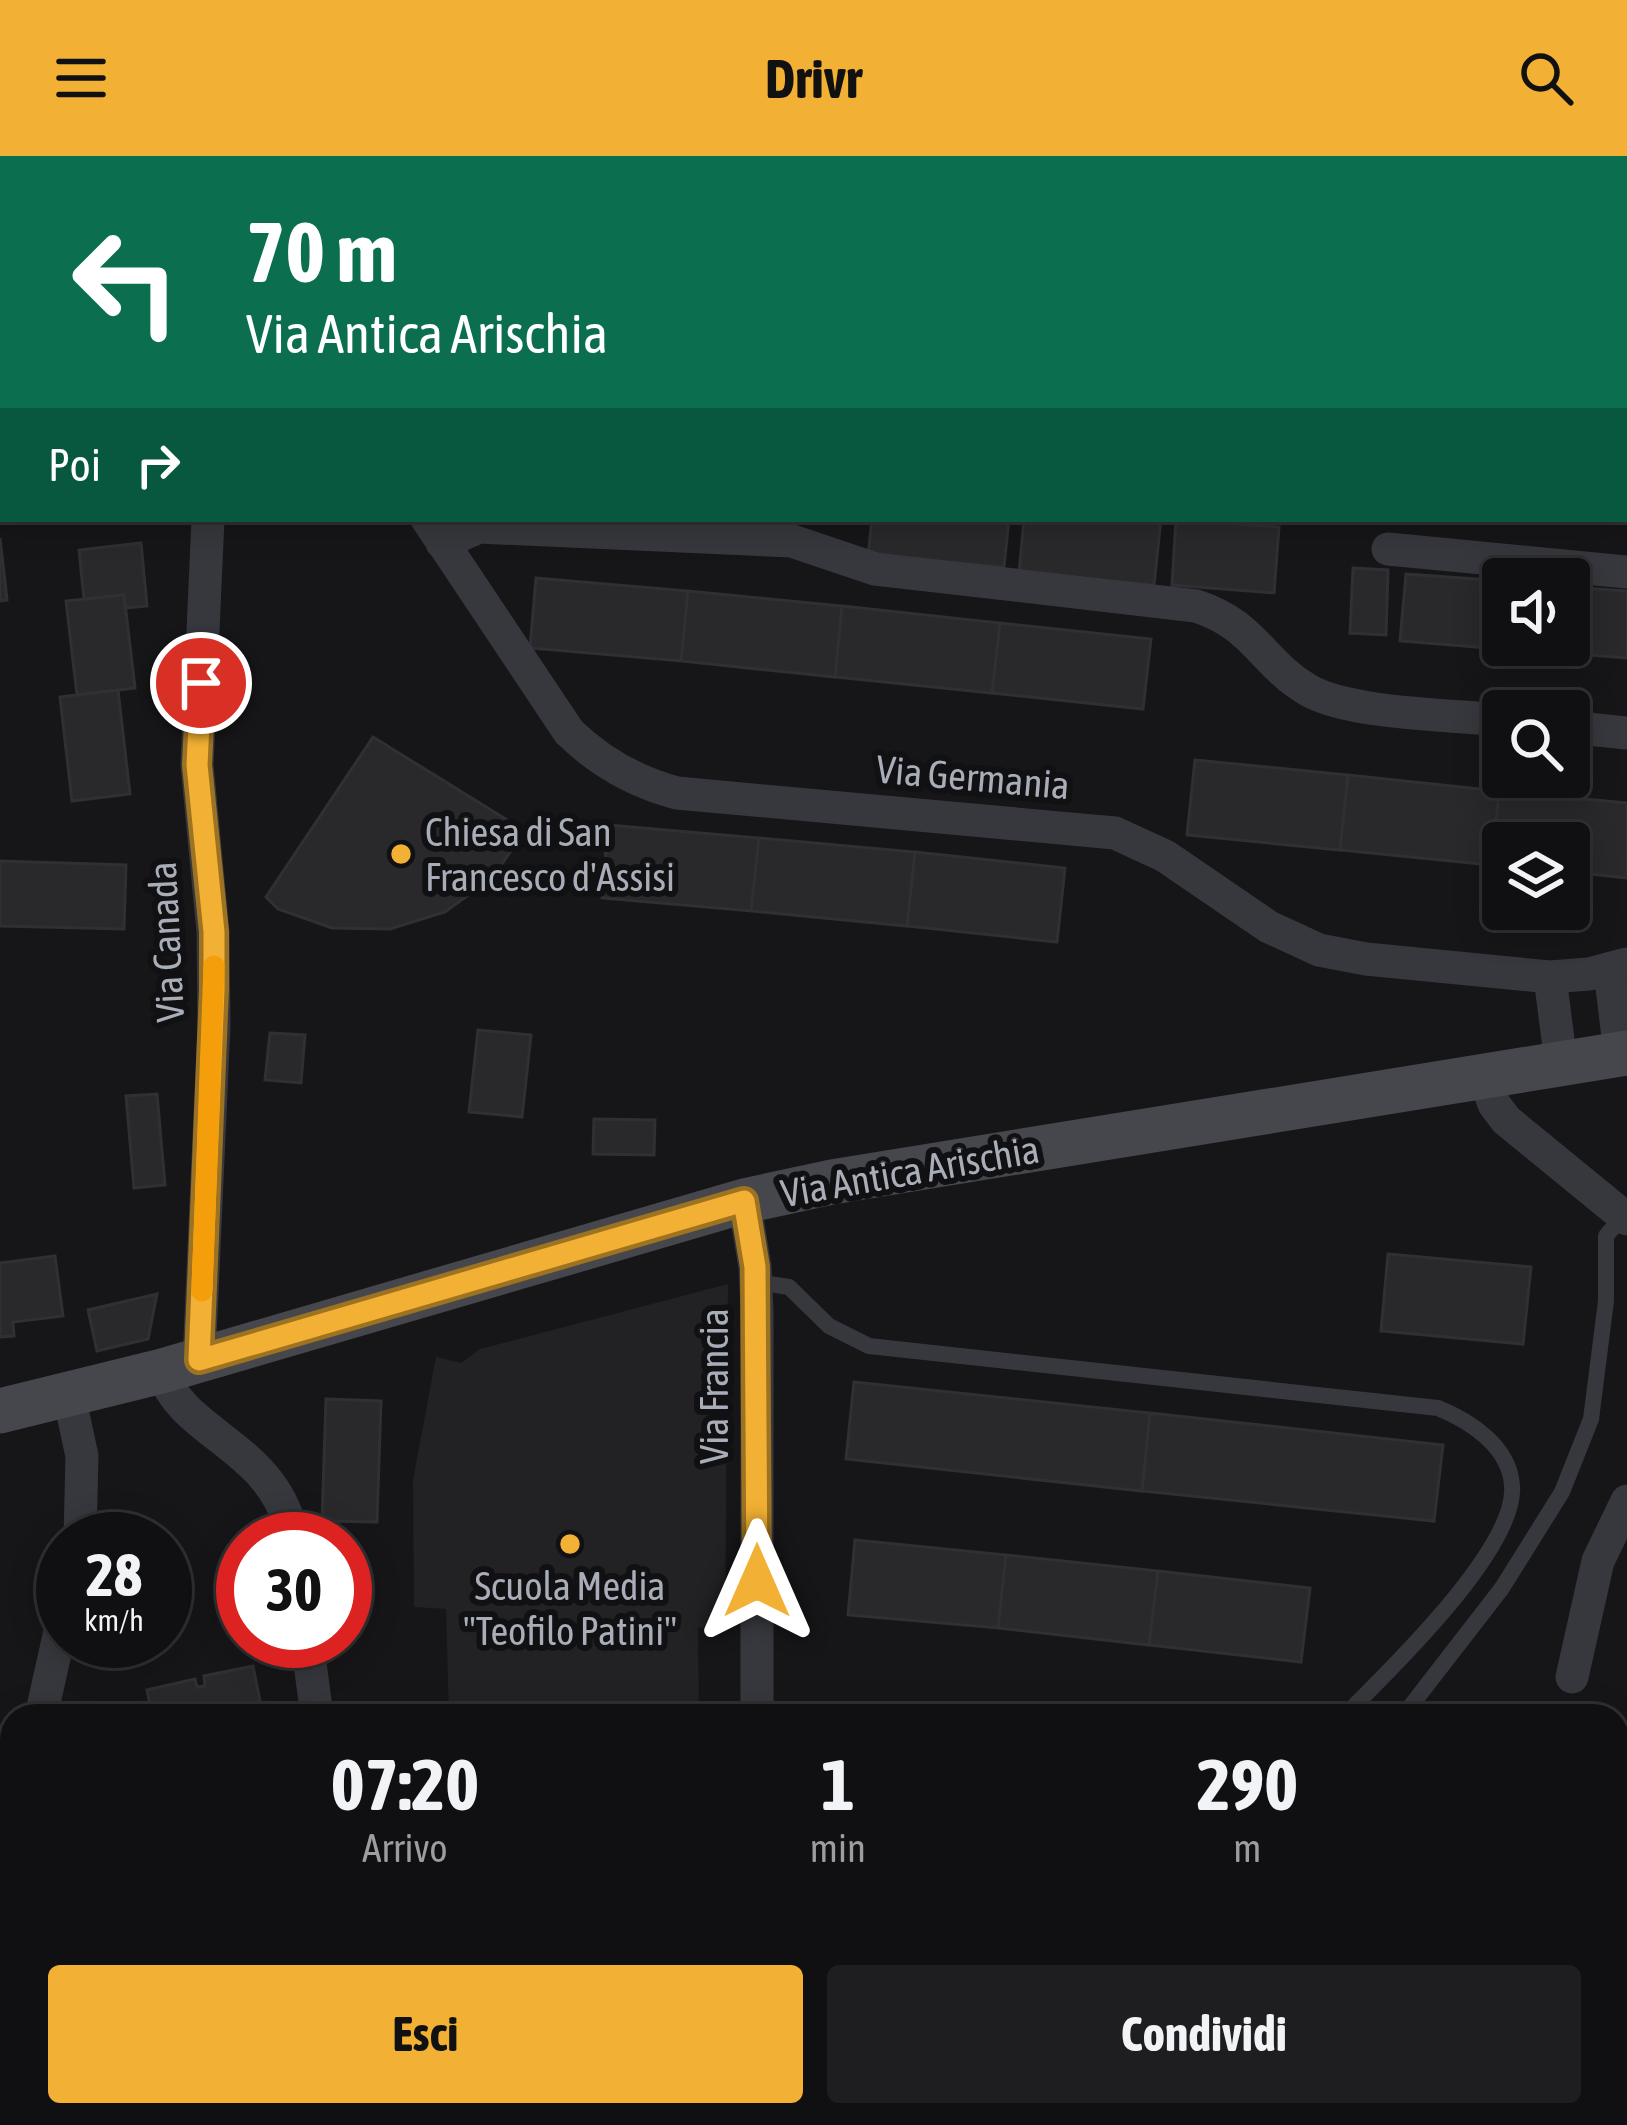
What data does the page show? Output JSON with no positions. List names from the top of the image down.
{
  "streets": {
    "main road": ["Via Antica Arischia"],
    "street": ["Via Germania", "Via Canada", "Via Francia"]
  },
  "crossings": [
    ["Via Canada", "Via Antica Arischia"],
    ["Via Antica Arischia", "Via Francia"]
  ],
  "places": ["Chiesa di San Francesco d'Assisi", "Scuola Media \"Teofilo Patini\""],
  "page": {
    "header": "Drivr",
    "turn": ["70 m", "Via Antica Arischia"],
    "then": "Poi",
    "speed": "28 km/h",
    "limit": "30",
    "eta": [
      "07:20",
      "Arrivo",
      "1",
      "min",
      "290",
      "m"
    ],
    "buttons": ["Esci", "Condividi"]
  }
}
